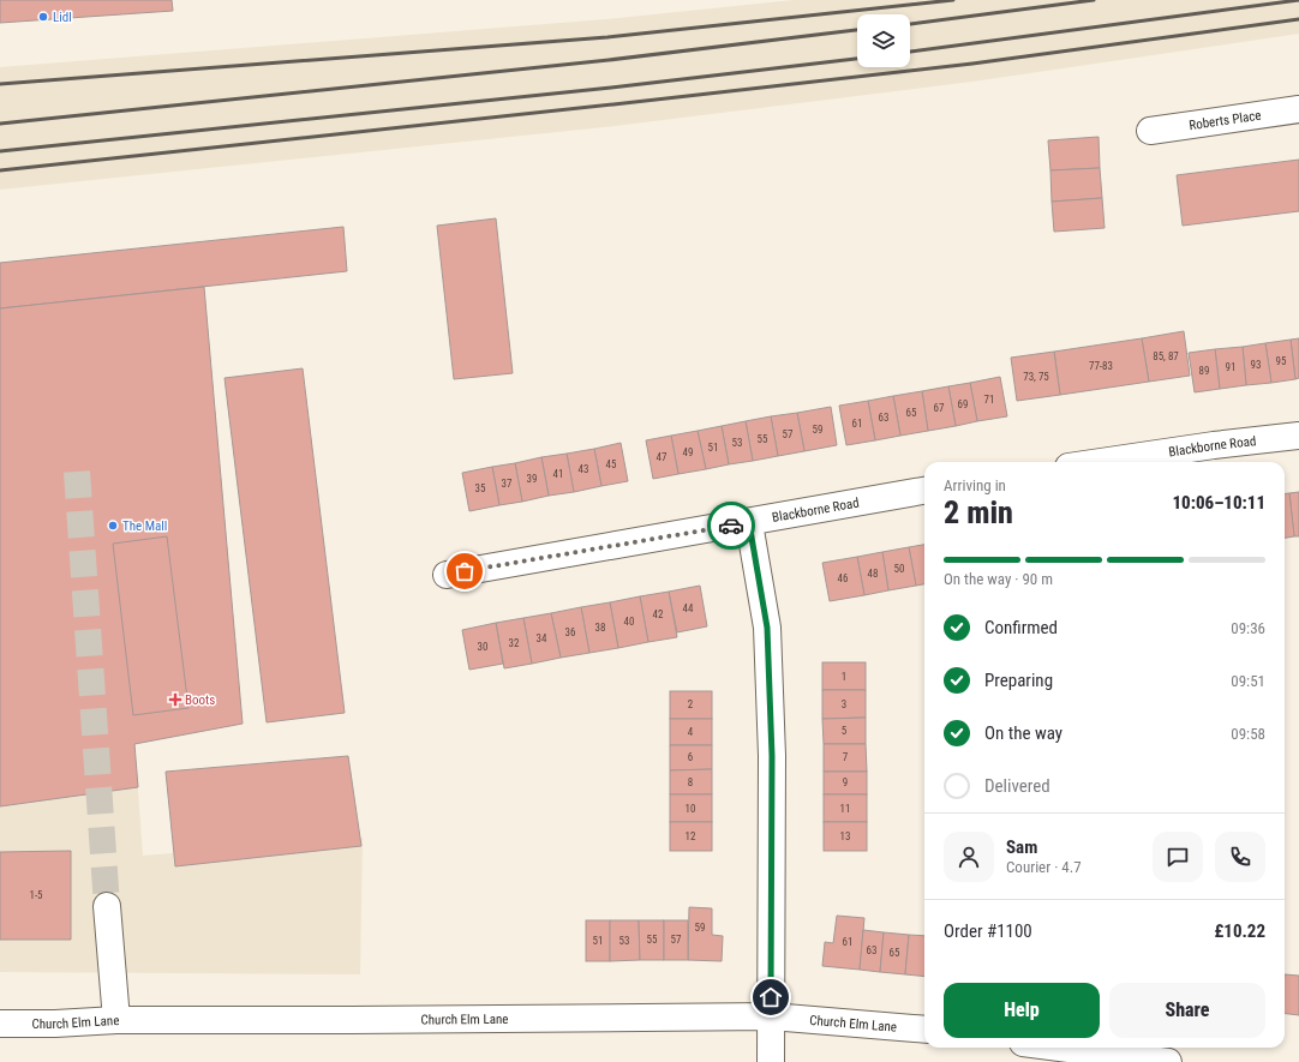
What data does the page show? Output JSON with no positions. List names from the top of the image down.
{
  "streets": {
    "street": ["Roberts Place", "Blackborne Road", "Church Elm Lane"]
  },
  "places": {
    "other": ["Lidl", "The Mall"],
    "health": ["Boots"]
  },
  "house_numbers": [
    "85, 87",
    "95",
    "93",
    "77-83",
    "91",
    "89",
    "73, 75",
    "71",
    "69",
    "67",
    "65",
    "63",
    "61",
    "59",
    "57",
    "55",
    "53",
    "51",
    "49",
    "47",
    "45",
    "43",
    "41",
    "39",
    "37",
    "35",
    "50",
    "48",
    "46",
    "44",
    "42",
    "40",
    "38",
    "36",
    "34",
    "32",
    "30",
    "1",
    "2",
    "3",
    "5",
    "4",
    "6",
    "7",
    "8",
    "9",
    "10",
    "11",
    "12",
    "13",
    "1-5",
    "59",
    "55",
    "57",
    "51",
    "53",
    "61",
    "63",
    "65"
  ],
  "page": {
    "heading": ["2 min", "Arriving in", "10:06–10:11"],
    "panel": [
      "Sam",
      "Courier · 4.7",
      "Order #1100",
      "£10.22"
    ],
    "bar": "On the way · 90 m",
    "list": [
      ["Confirmed", "09:36"],
      ["Preparing", "09:51"],
      ["On the way", "09:58"],
      "Delivered"
    ],
    "buttons": ["Help", "Share"]
  }
}
